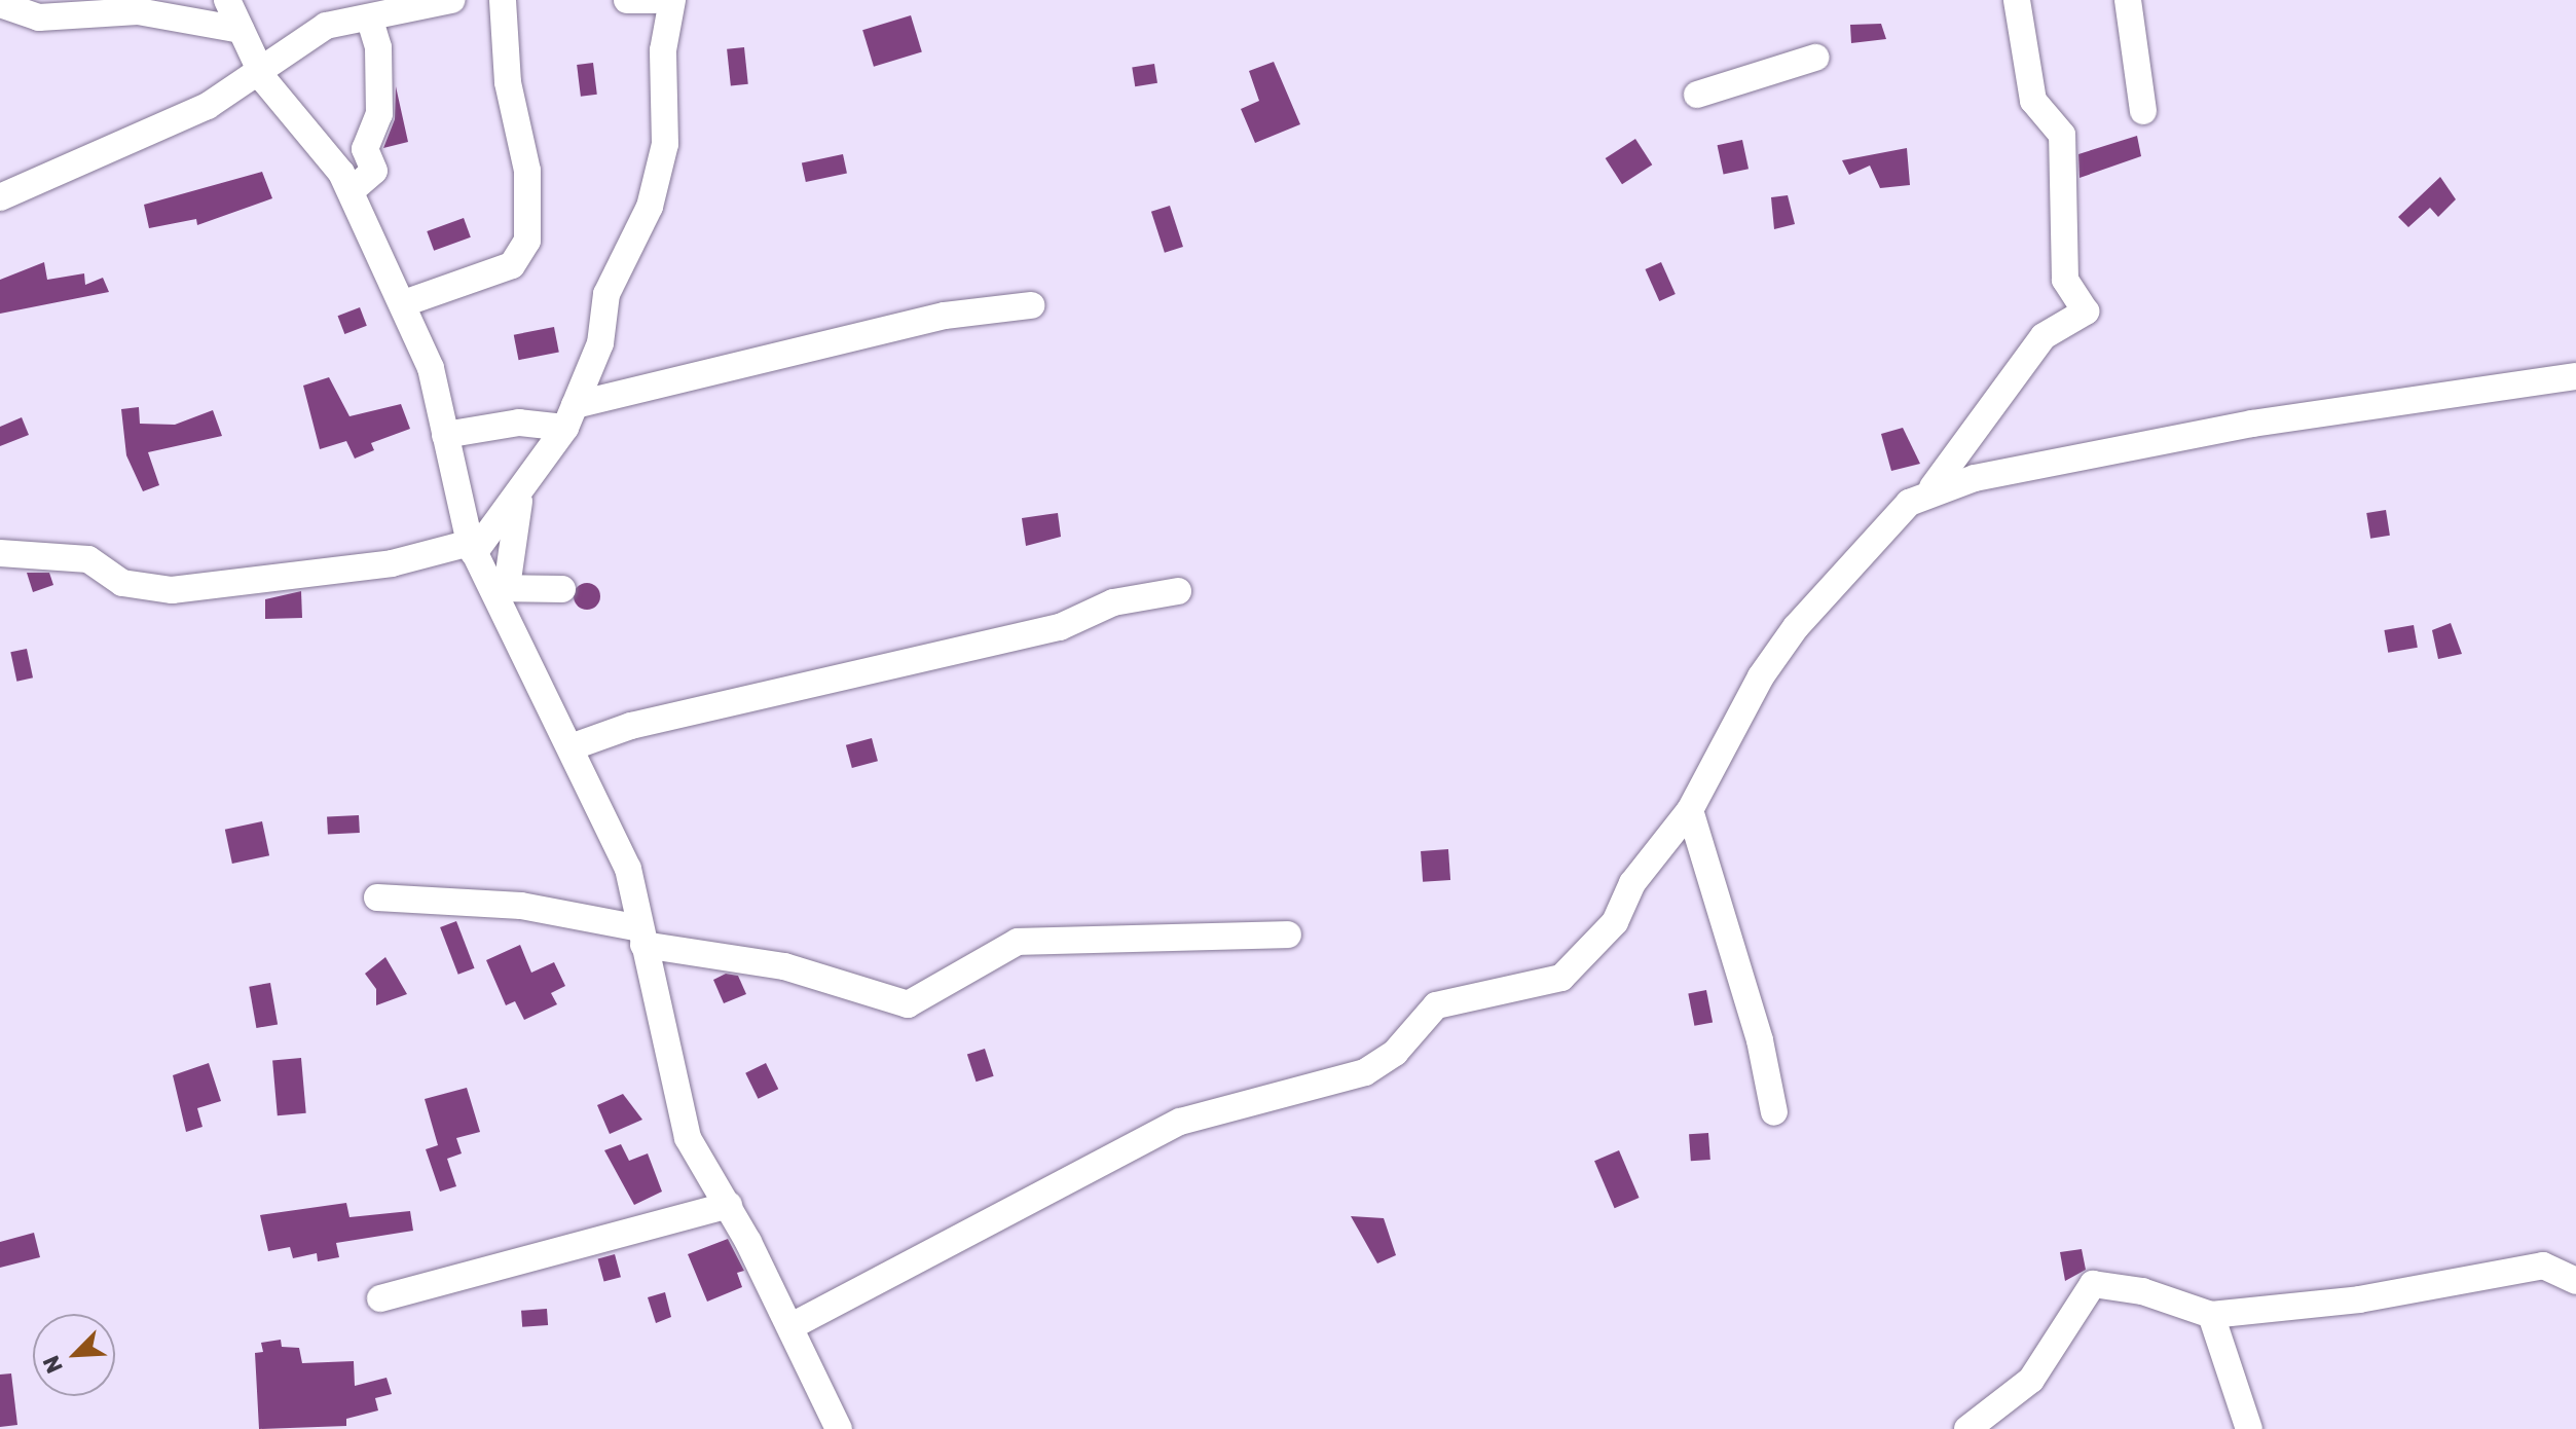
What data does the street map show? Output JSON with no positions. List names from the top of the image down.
{
  "north": "bottom left"
}
